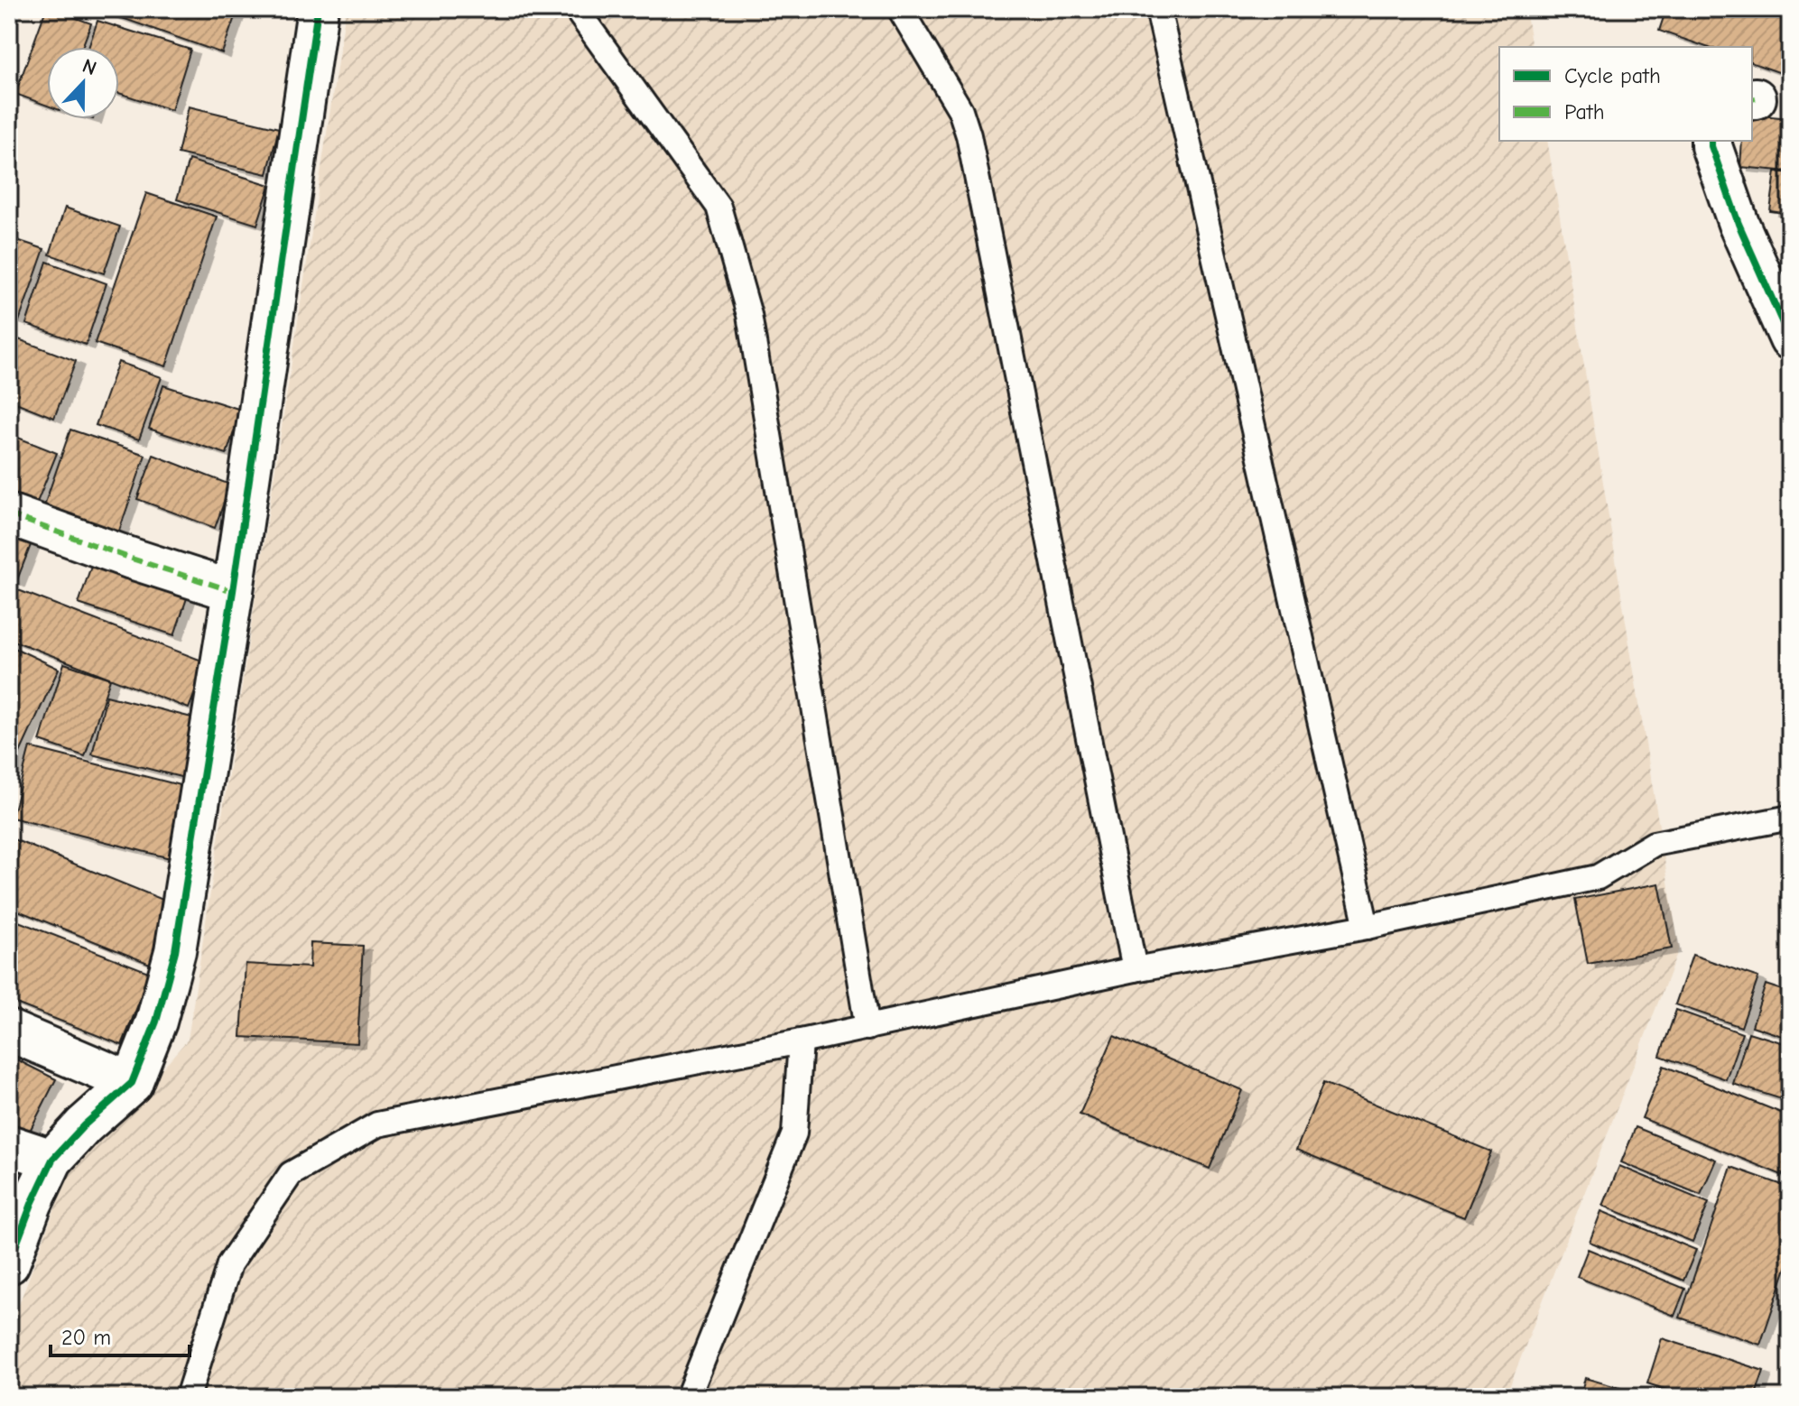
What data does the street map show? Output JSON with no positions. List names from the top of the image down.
{
  "legend": ["Cycle path", "Path"],
  "scale_bar": "20 m",
  "north": "top"
}
